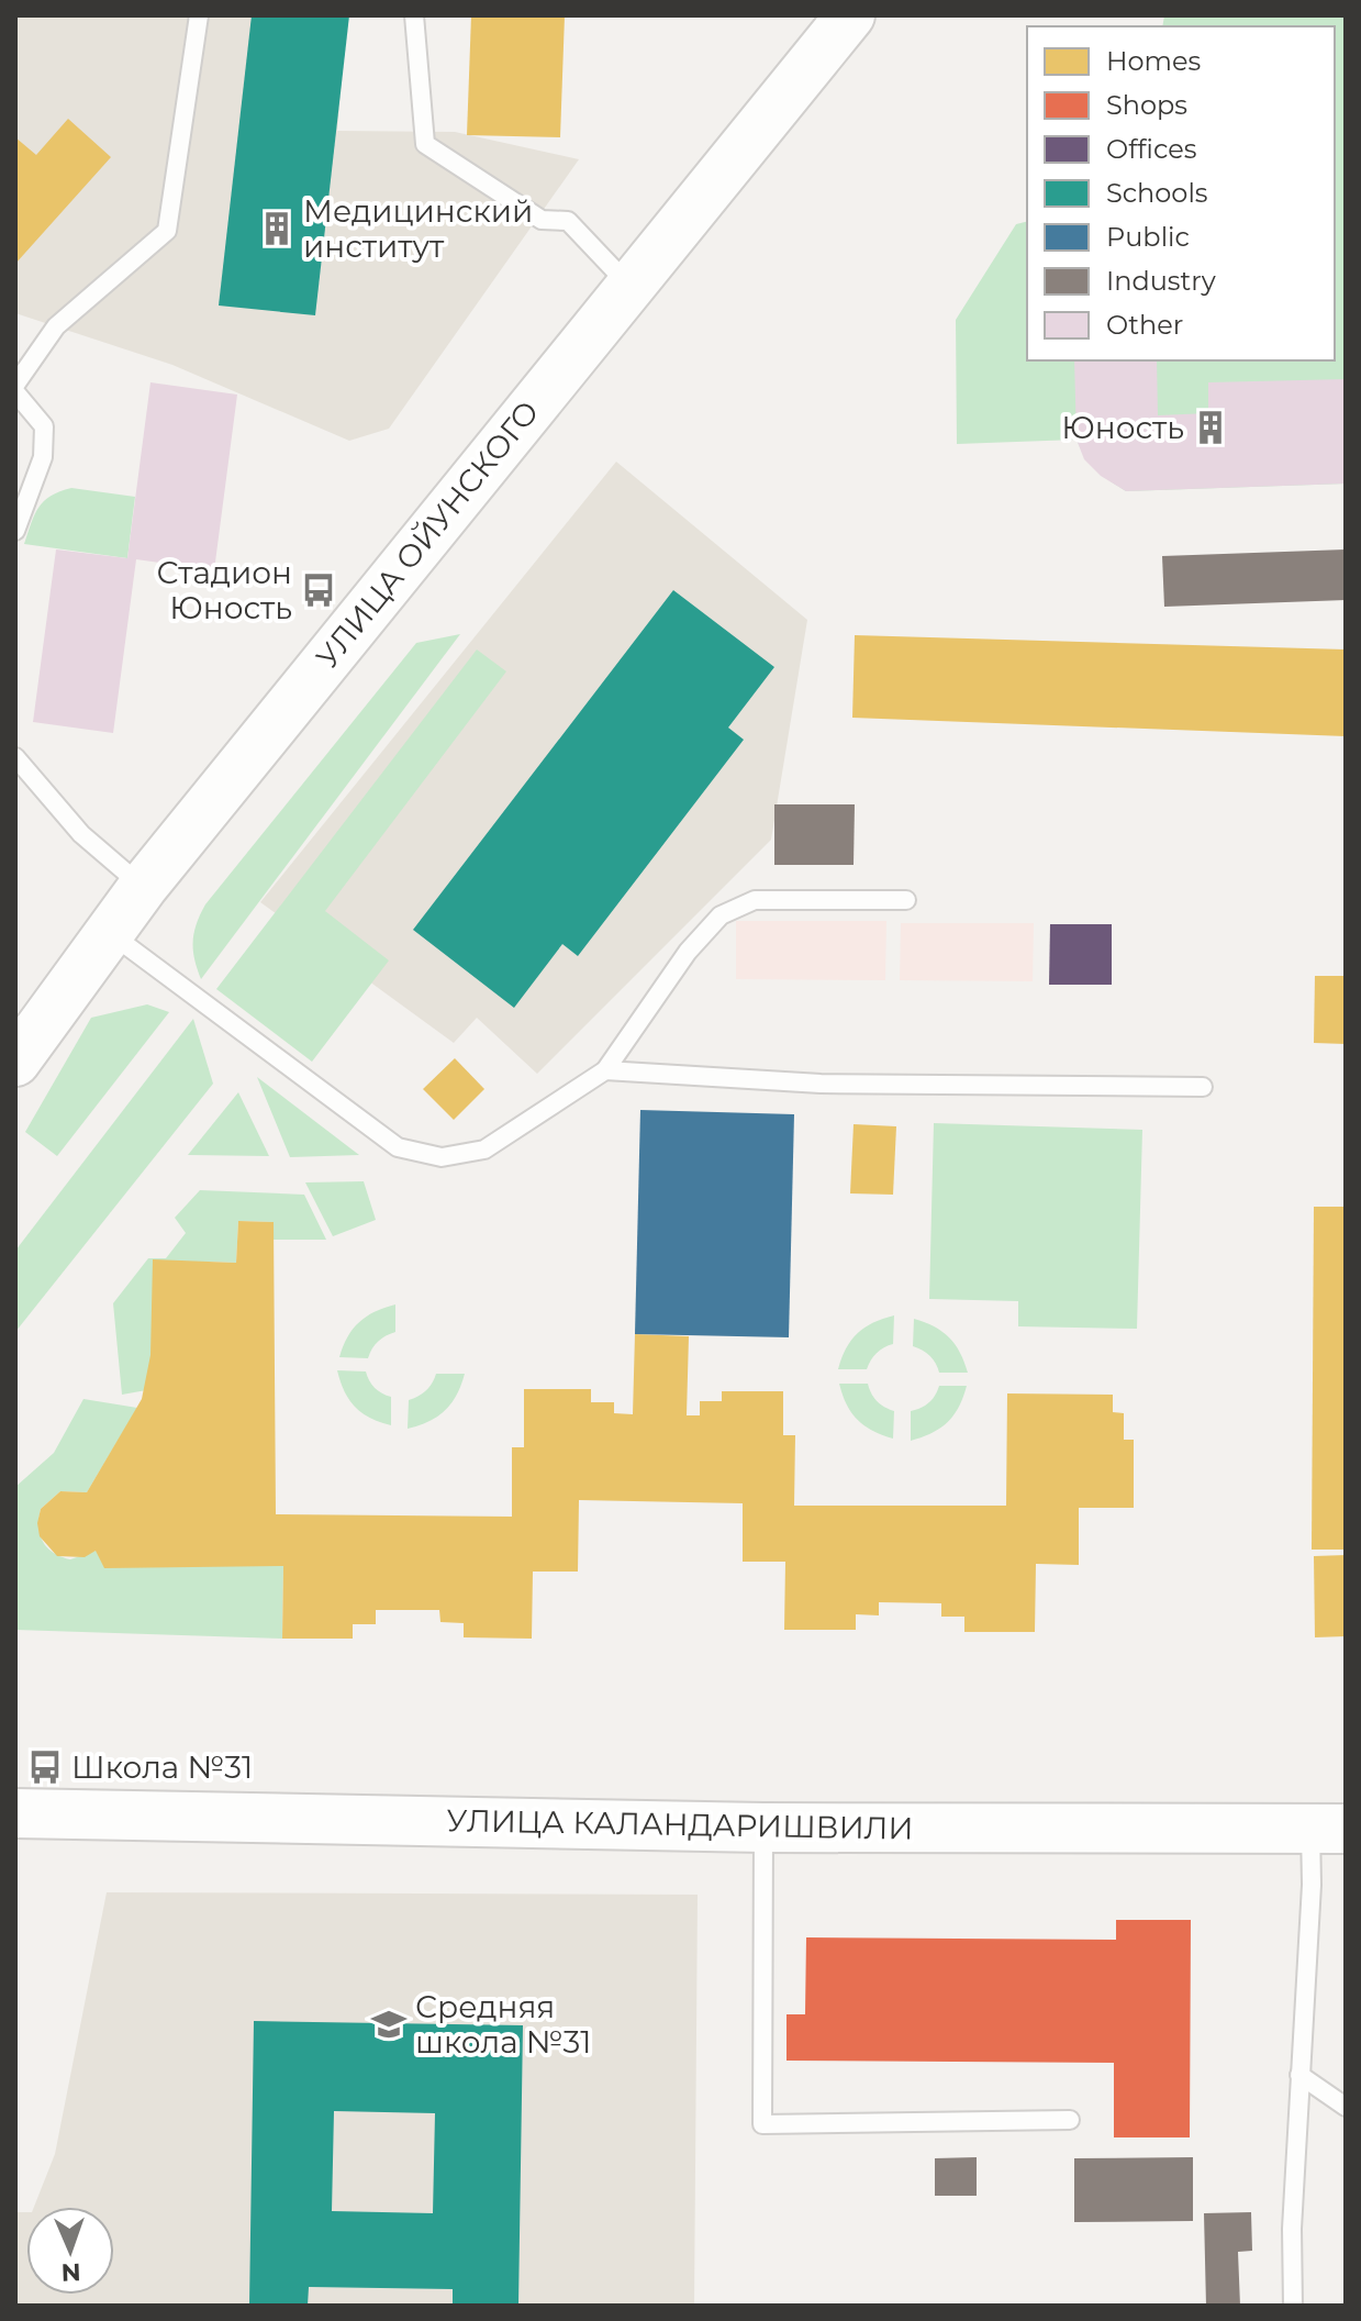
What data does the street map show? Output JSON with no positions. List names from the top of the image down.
{
  "streets": {
    "main road": ["УЛИЦА ОЙУНСКОГО", "УЛИЦА КАЛАНДАРИШВИЛИ"]
  },
  "places": {
    "building": ["Медицинский институт", "Юность"],
    "bus stop": ["Стадион Юность", "Школа №31"],
    "school or university": ["Средняя школа №31"]
  },
  "legend": [
    "Homes",
    "Shops",
    "Offices",
    "Schools",
    "Public",
    "Industry",
    "Other"
  ],
  "north": "bottom"
}
